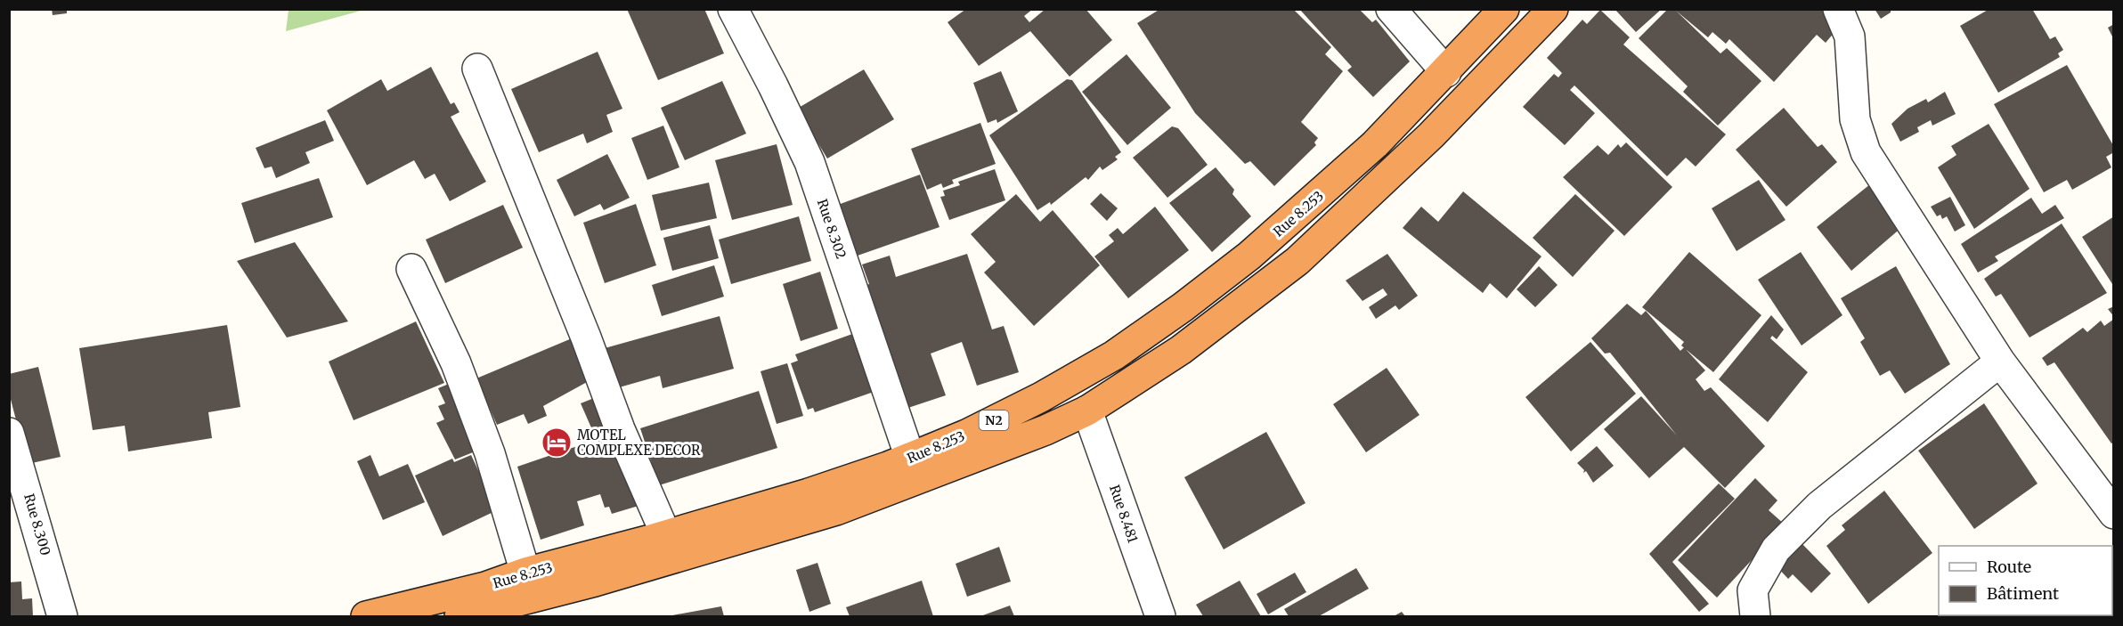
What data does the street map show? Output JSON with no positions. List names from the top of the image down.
{
  "streets": {
    "highway": ["Rue 8.253", "N2"],
    "street": ["Rue 8.302", "Rue 8.481", "Rue 8.300"]
  },
  "crossings": [
    ["Rue 8.253", "Rue 8.302"],
    ["Rue 8.253", "Rue 8.481"]
  ],
  "places": {
    "hotel": ["MOTEL COMPLEXE DECOR"]
  },
  "legend": ["Route", "Bâtiment"]
}
